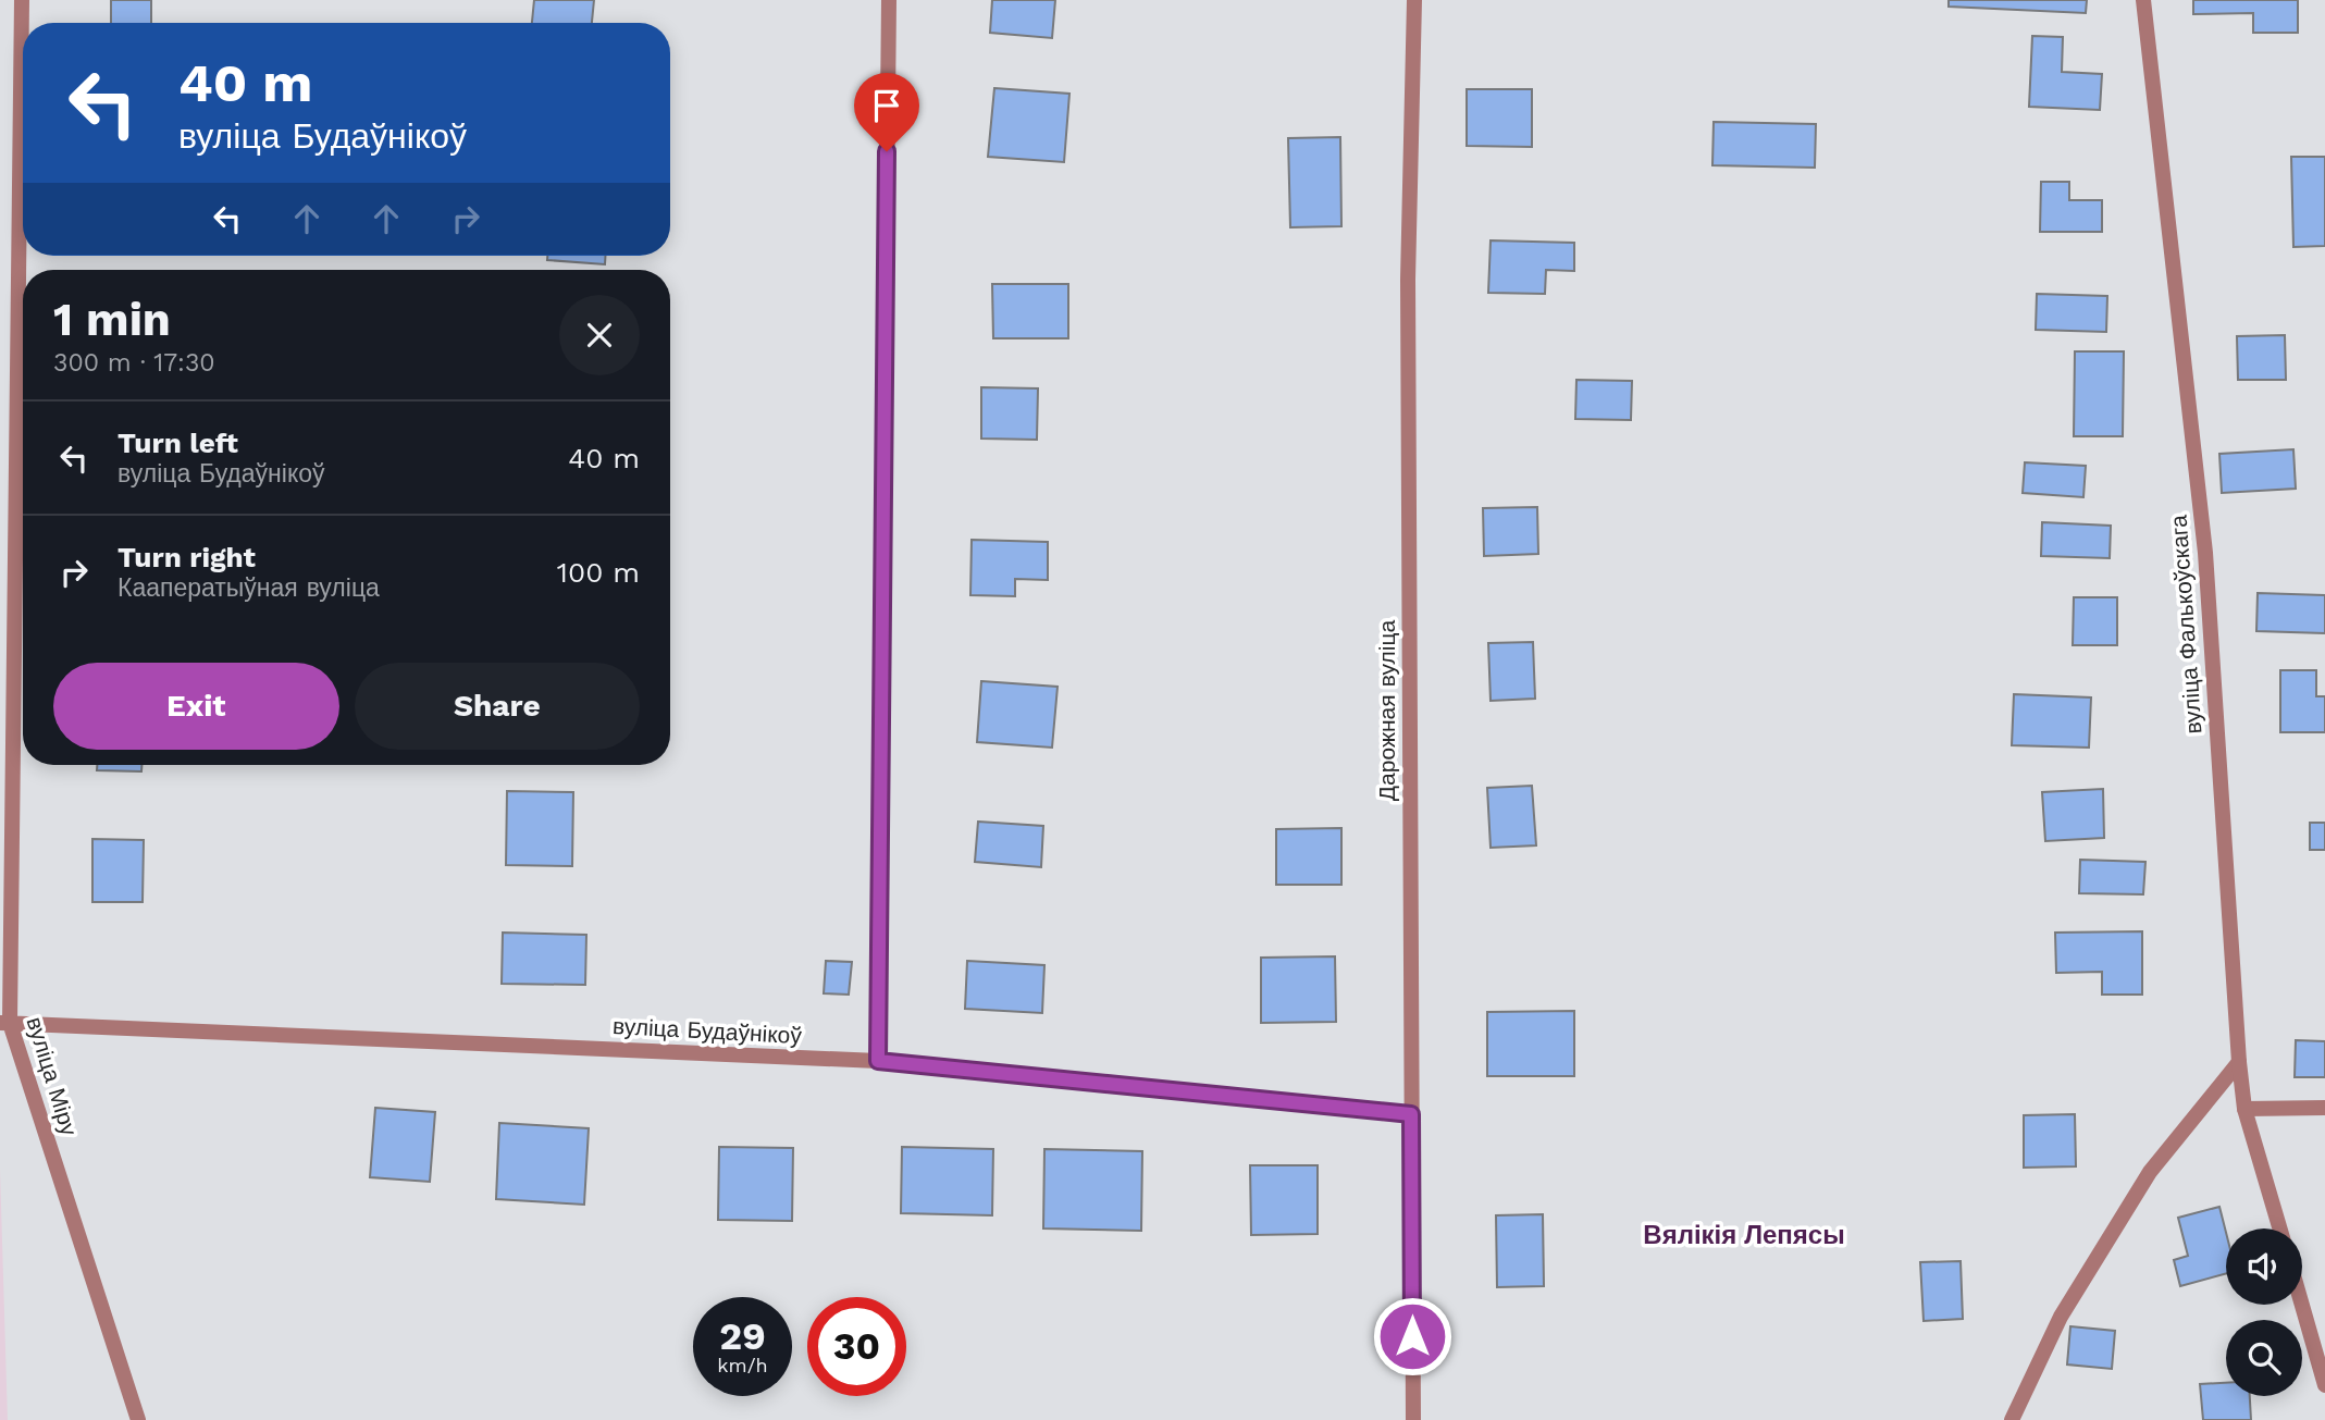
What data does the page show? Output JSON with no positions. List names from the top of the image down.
{
  "streets": {
    "street": [
      "вуліца Фалькоўскага",
      "Дарожная вуліца",
      "вуліца Будаўнікоў",
      "вуліца Міру"
    ]
  },
  "crossings": [
    ["Дарожная вуліца", "вуліца Будаўнікоў"],
    ["вуліца Будаўнікоў", "вуліца Міру"]
  ],
  "districts": ["Вялікія Лепясы"],
  "page": {
    "turn": ["40 m", "вуліца Будаўнікоў"],
    "heading": ["1 min", "300 m · 17:30"],
    "list": [
      {
        "name": "Turn left",
        "note": "вуліца Будаўнікоў",
        "value": "40 m"
      },
      {
        "name": "Turn right",
        "note": "Кааператыўная вуліца",
        "value": "100 m"
      }
    ],
    "buttons": ["Exit", "Share"],
    "speed": "29 km/h",
    "limit": "30"
  }
}
